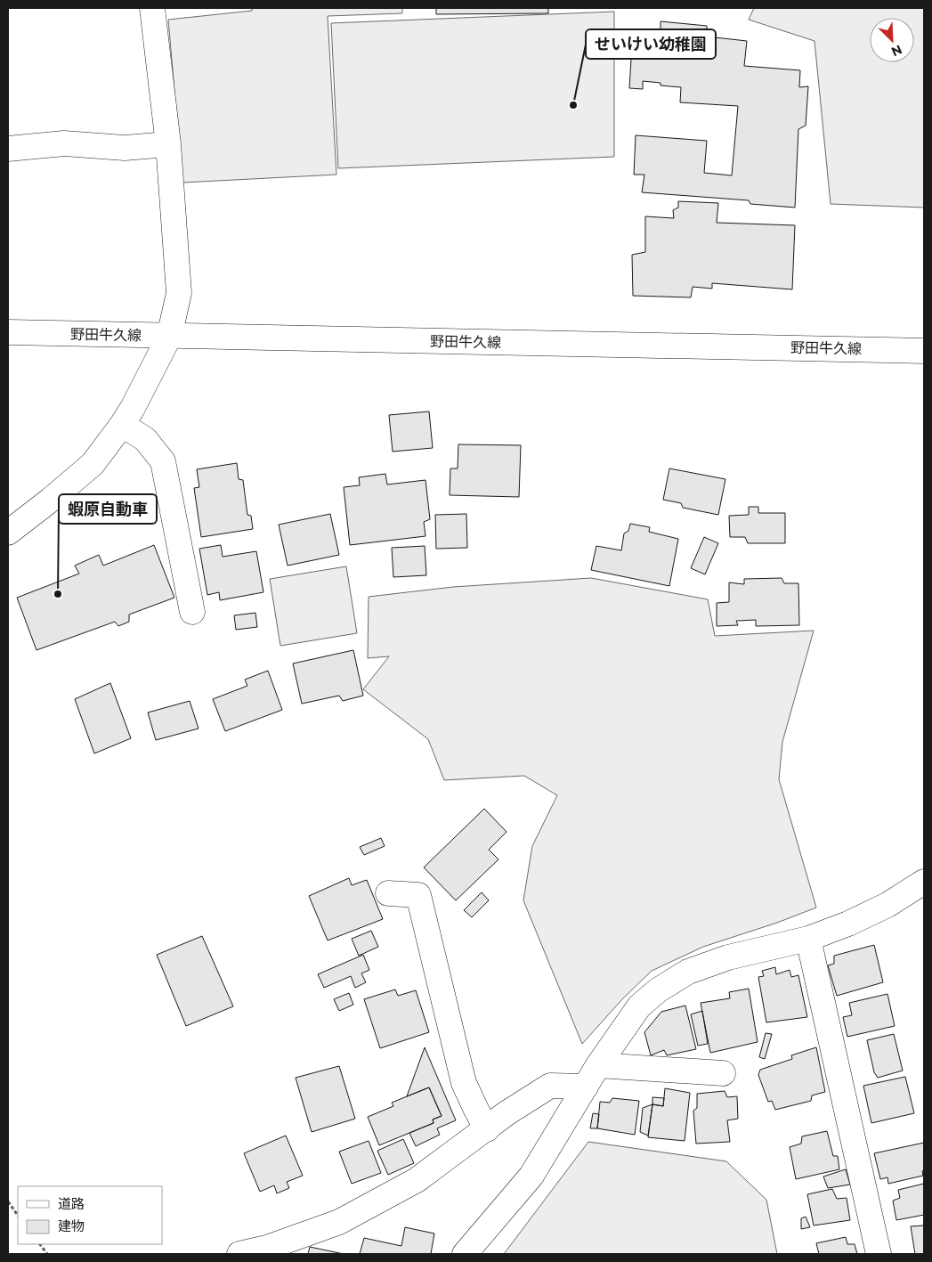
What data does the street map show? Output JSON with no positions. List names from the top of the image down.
{
  "streets": {
    "street": ["野田牛久線"]
  },
  "places": ["せいけい幼稚園", "蝦原自動車"],
  "legend": ["道路", "建物"],
  "north": "bottom right"
}
